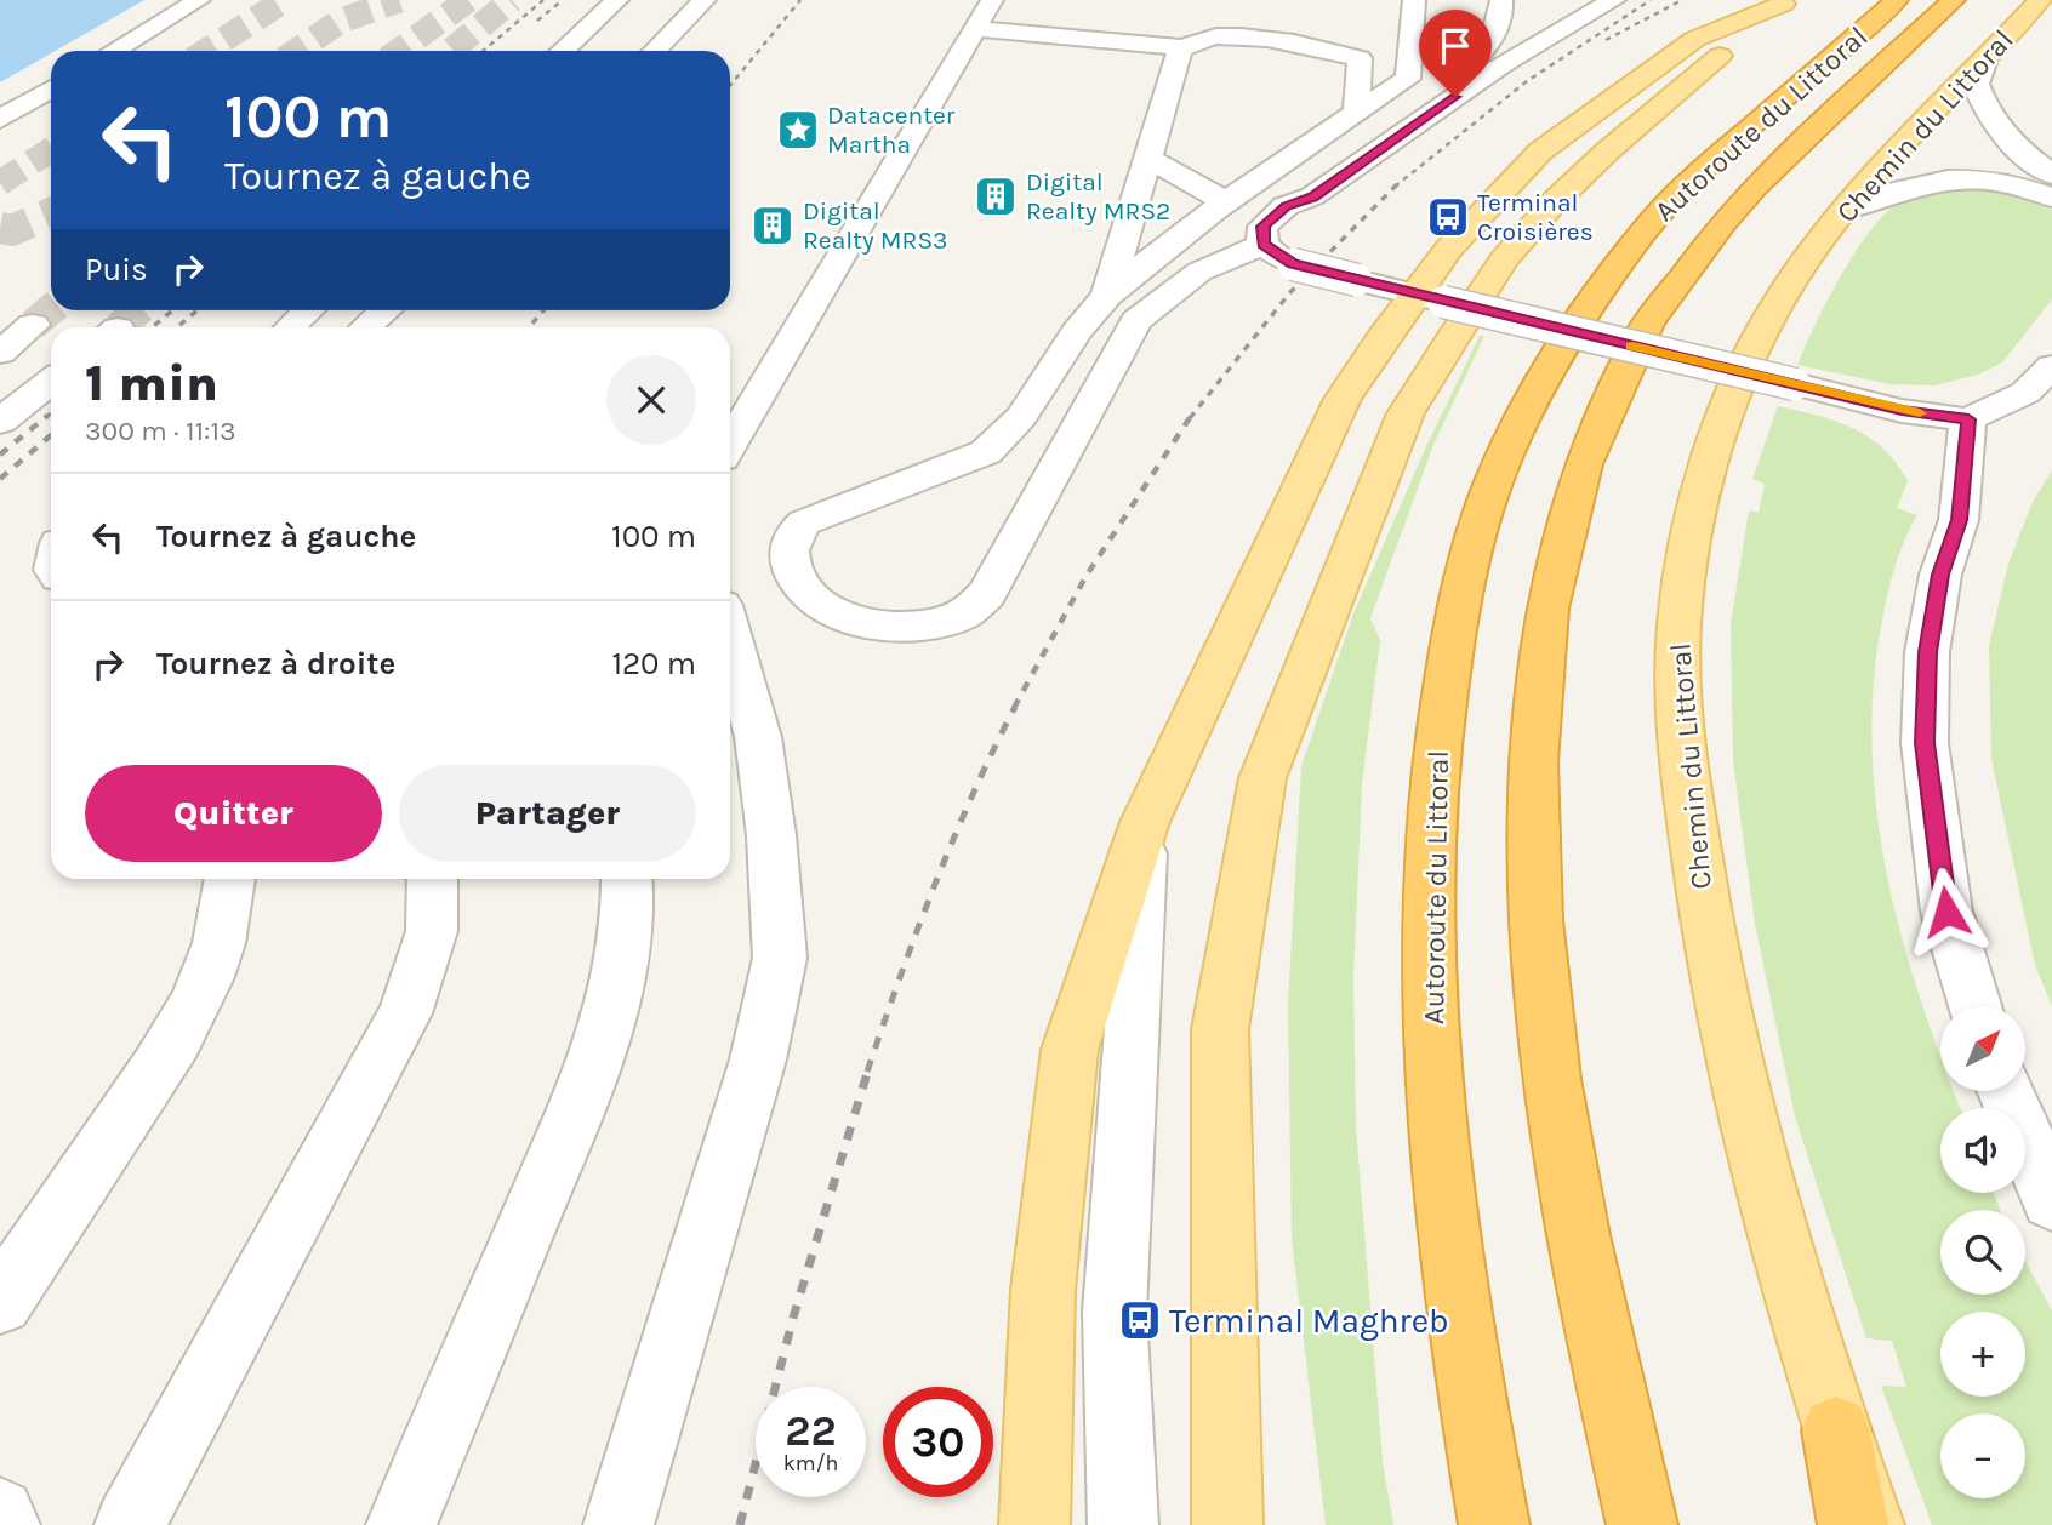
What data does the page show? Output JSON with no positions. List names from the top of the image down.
{
  "streets": {
    "highway": ["Autoroute du Littoral"],
    "main road": ["Chemin du Littoral"]
  },
  "places": {
    "place": ["Datacenter Martha"],
    "building": ["Digital Realty MRS2", "Digital Realty MRS3"],
    "bus stop": ["Terminal Croisières", "Terminal Maghreb"]
  },
  "north": "top right",
  "page": {
    "turn": ["100 m", "Tournez à gauche"],
    "then": "Puis",
    "heading": ["1 min", "300 m · 11:13"],
    "list": [
      {
        "name": "Tournez à gauche",
        "value": "100 m"
      },
      {
        "name": "Tournez à droite",
        "value": "120 m"
      }
    ],
    "buttons": ["Quitter", "Partager"],
    "map_buttons": ["+", "−"],
    "speed": "22 km/h",
    "limit": "30"
  }
}
